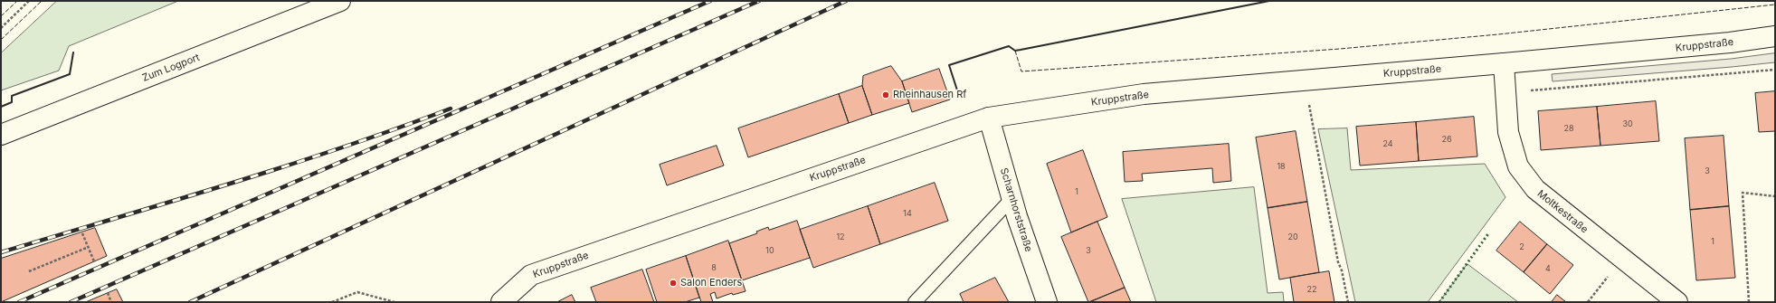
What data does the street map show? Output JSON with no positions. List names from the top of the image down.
{
  "streets": {
    "street": [
      "Kruppstraße",
      "Zum Logport",
      "Scharnhorststraße",
      "Moltkestraße"
    ]
  },
  "crossings": [
    ["Kruppstraße", "Scharnhorststraße"],
    ["Kruppstraße", "Moltkestraße"]
  ],
  "places": ["Rheinhausen Rf", "Salon Enders"],
  "house_numbers": [
    "30",
    "28",
    "26",
    "24",
    "18",
    "3",
    "1",
    "14",
    "12",
    "20",
    "1",
    "2",
    "10",
    "3",
    "8",
    "4",
    "22"
  ]
}
